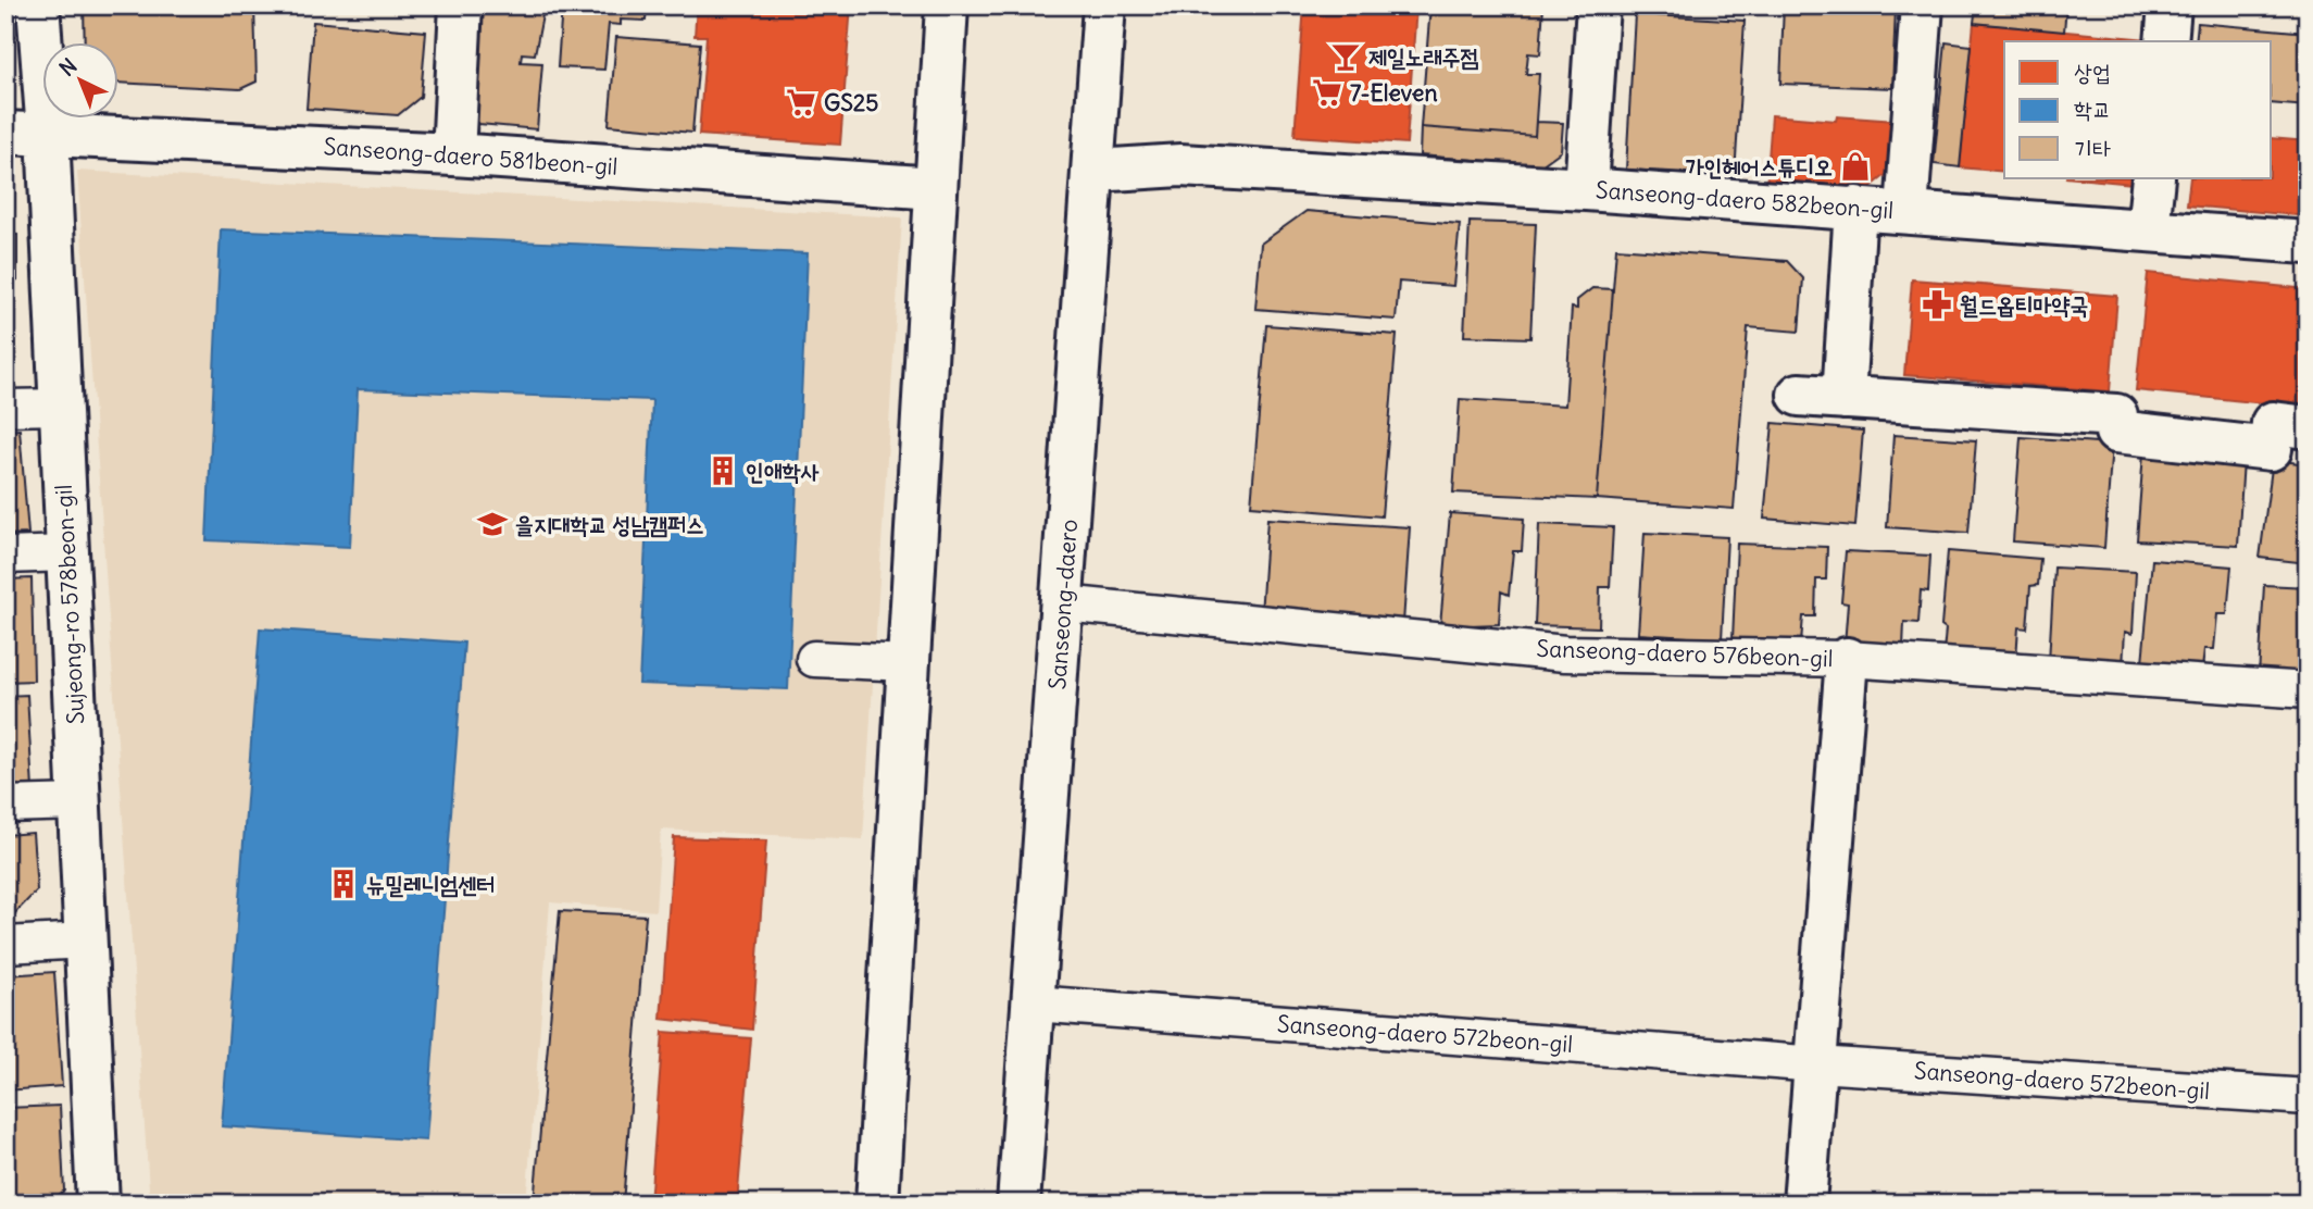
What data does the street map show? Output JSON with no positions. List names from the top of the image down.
{
  "streets": {
    "street": [
      "Sanseong-daero 581beon-gil",
      "Sanseong-daero 582beon-gil",
      "Sujeong-ro 578beon-gil",
      "Sanseong-daero"
    ],
    "lane": ["Sanseong-daero 576beon-gil", "Sanseong-daero 572beon-gil"]
  },
  "crossings": [
    ["Sanseong-daero 581beon-gil", "Sujeong-ro 578beon-gil"],
    ["Sanseong-daero 582beon-gil", "Sanseong-daero"],
    ["Sanseong-daero", "Sanseong-daero 576beon-gil"],
    ["Sanseong-daero", "Sanseong-daero 572beon-gil"]
  ],
  "places": {
    "bar": ["제일노래주점"],
    "supermarket": ["7-Eleven", "GS25"],
    "shop": ["가인헤어스튜디오"],
    "pharmacy": ["월드옵티마약국"],
    "building": ["인애학사", "뉴밀레니엄센터"],
    "school or university": ["을지대학교 성남캠퍼스"]
  },
  "legend": ["상업", "학교", "기타"],
  "north": "top left"
}
